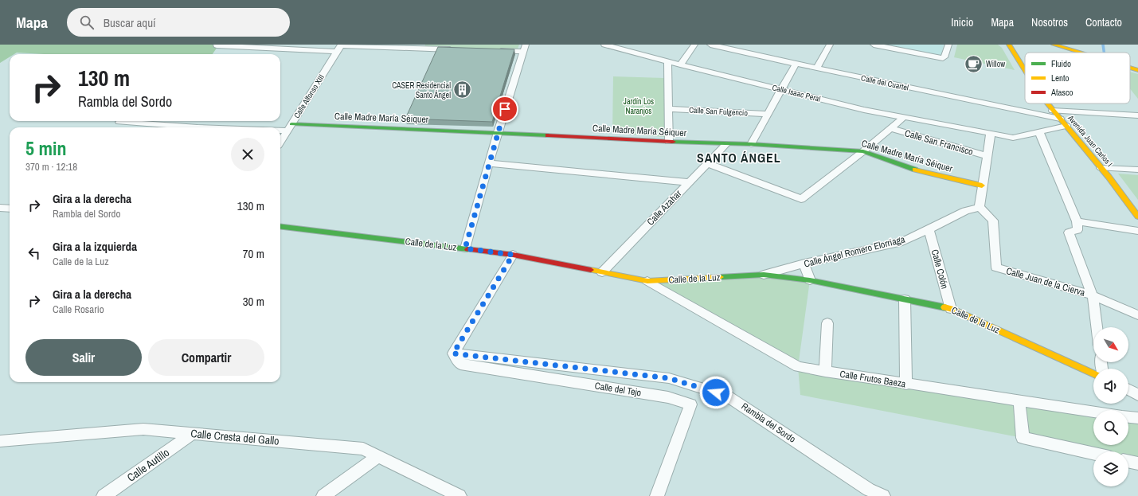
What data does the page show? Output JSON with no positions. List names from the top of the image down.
{
  "streets": {
    "street": [
      "Calle del Cuartel",
      "Calle Isaac Peral",
      "Calle Alfonso XIII",
      "Calle San Fulgencio",
      "Calle Madre María Séiquer",
      "Avenida Juan Carlos I",
      "Calle San Francisco",
      "Calle Azahar",
      "Calle de la Luz",
      "Calle Ángel Romero Elorriaga",
      "Calle Colón",
      "Calle Juan de la Cierva",
      "Calle Frutos Baeza",
      "Calle del Tejo",
      "Rambla del Sordo",
      "Calle Cresta del Gallo",
      "Calle Autillo"
    ]
  },
  "crossings": [
    ["Calle del Cuartel", "Avenida Juan Carlos I"],
    ["Calle Alfonso XIII", "Calle Madre María Séiquer"],
    ["Calle Madre María Séiquer", "Calle Azahar"],
    ["Calle Azahar", "Calle de la Luz"],
    ["Calle de la Luz", "Calle Ángel Romero Elorriaga"],
    ["Calle de la Luz", "Calle Colón"],
    ["Calle de la Luz", "Calle Frutos Baeza"],
    ["Calle Ángel Romero Elorriaga", "Calle Colón"],
    ["Calle Ángel Romero Elorriaga", "Calle Juan de la Cierva"],
    ["Calle del Tejo", "Rambla del Sordo"],
    ["Calle Cresta del Gallo", "Calle Autillo"]
  ],
  "districts": ["SANTO ÁNGEL"],
  "parks": ["Jardín Los Naranjos"],
  "places": {
    "cafe": ["Willow"],
    "building": ["CASER Residencial Santo Ángel"]
  },
  "legend": ["Fluido", "Lento", "Atasco"],
  "north": "bottom right",
  "page": {
    "header": "Mapa",
    "search": "Buscar aquí",
    "nav": [
      "Inicio",
      "Mapa",
      "Nosotros",
      "Contacto"
    ],
    "turn": ["130 m", "Rambla del Sordo"],
    "heading": ["5 min", "370 m · 12:18"],
    "list": [
      {
        "name": "Gira a la derecha",
        "note": "Rambla del Sordo",
        "value": "130 m"
      },
      {
        "name": "Gira a la izquierda",
        "note": "Calle de la Luz",
        "value": "70 m"
      },
      {
        "name": "Gira a la derecha",
        "note": "Calle Rosario",
        "value": "30 m"
      }
    ],
    "buttons": ["Salir", "Compartir"]
  }
}
